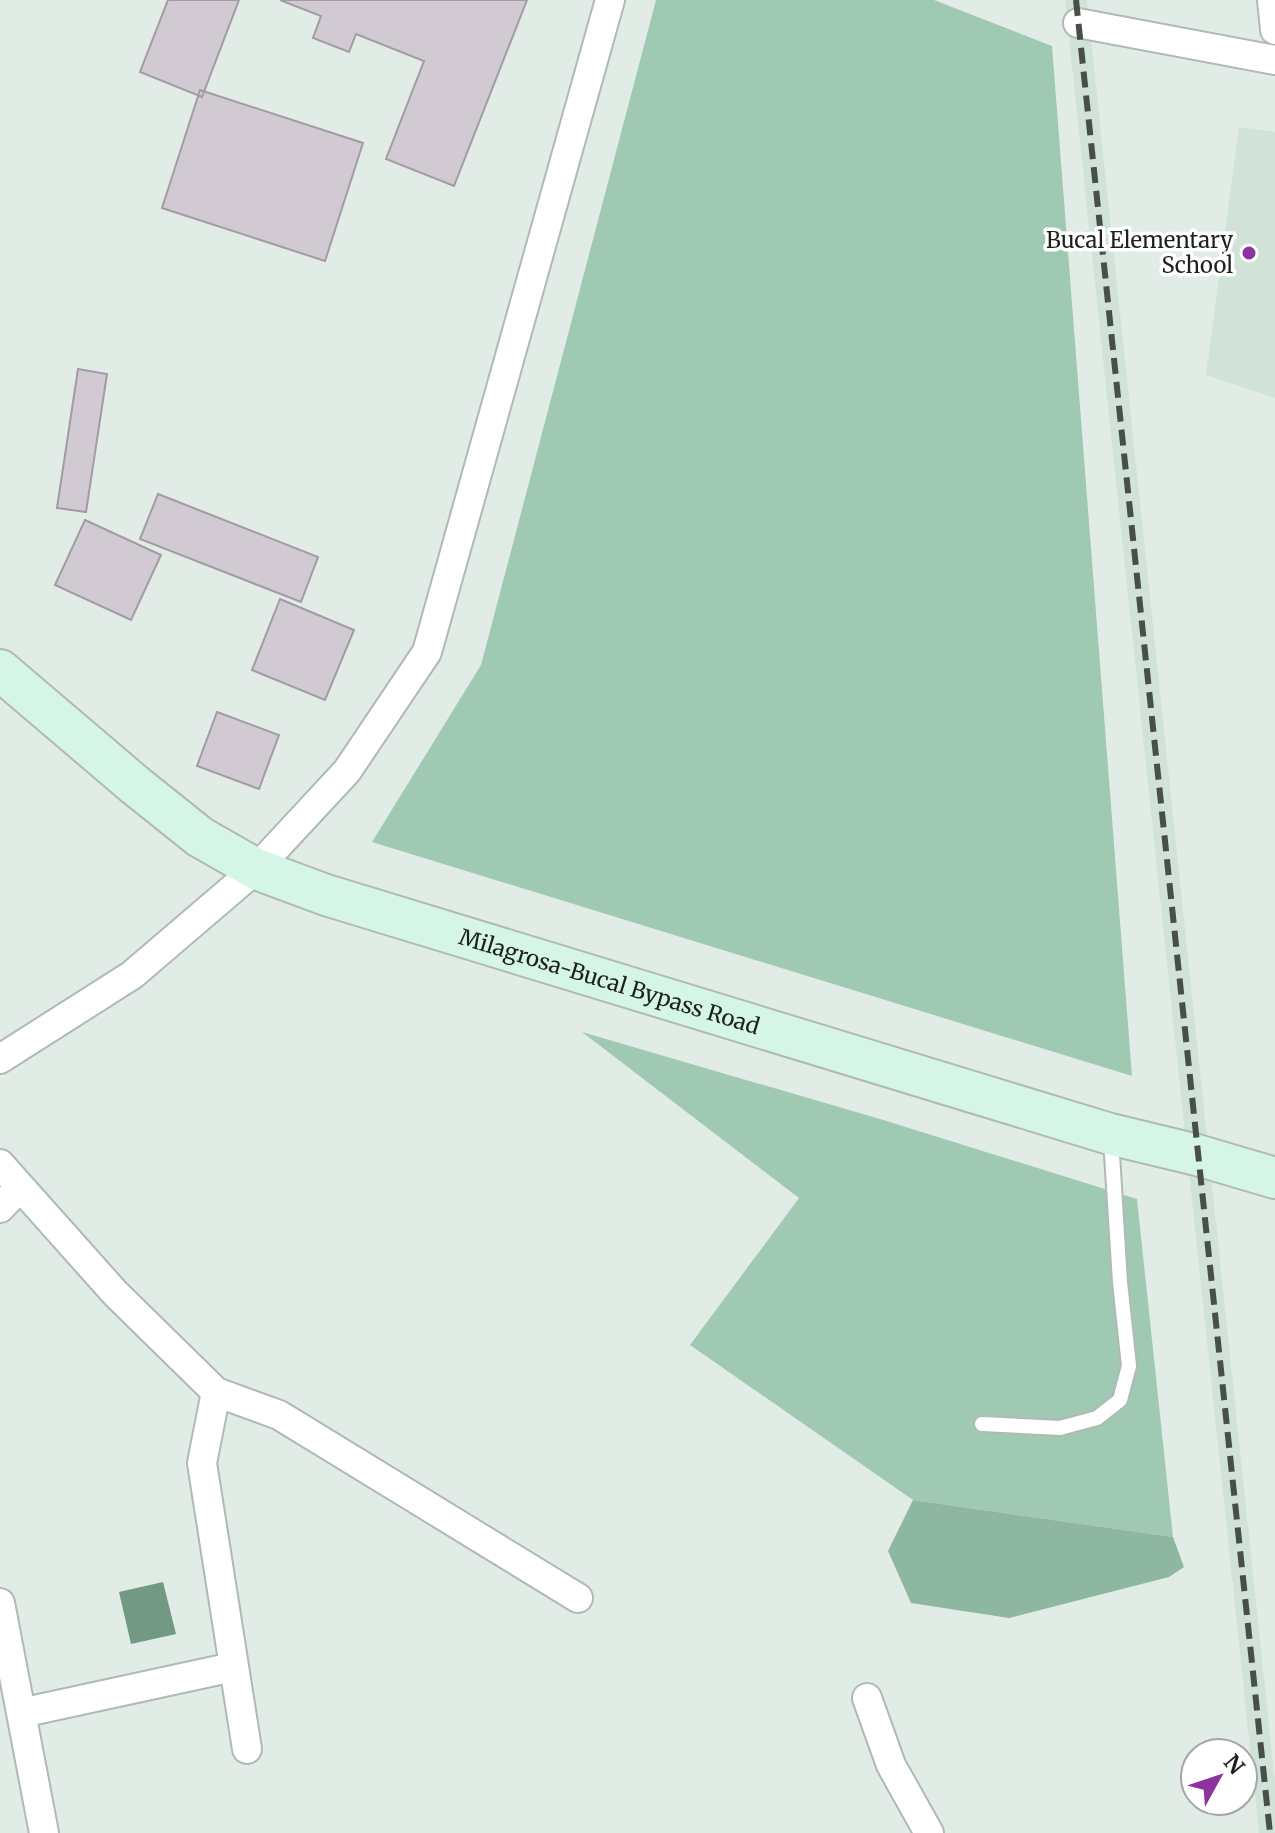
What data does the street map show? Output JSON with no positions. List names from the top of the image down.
{
  "streets": {
    "main road": ["Milagrosa-Bucal Bypass Road"]
  },
  "places": ["Bucal Elementary School"],
  "north": "top right"
}
